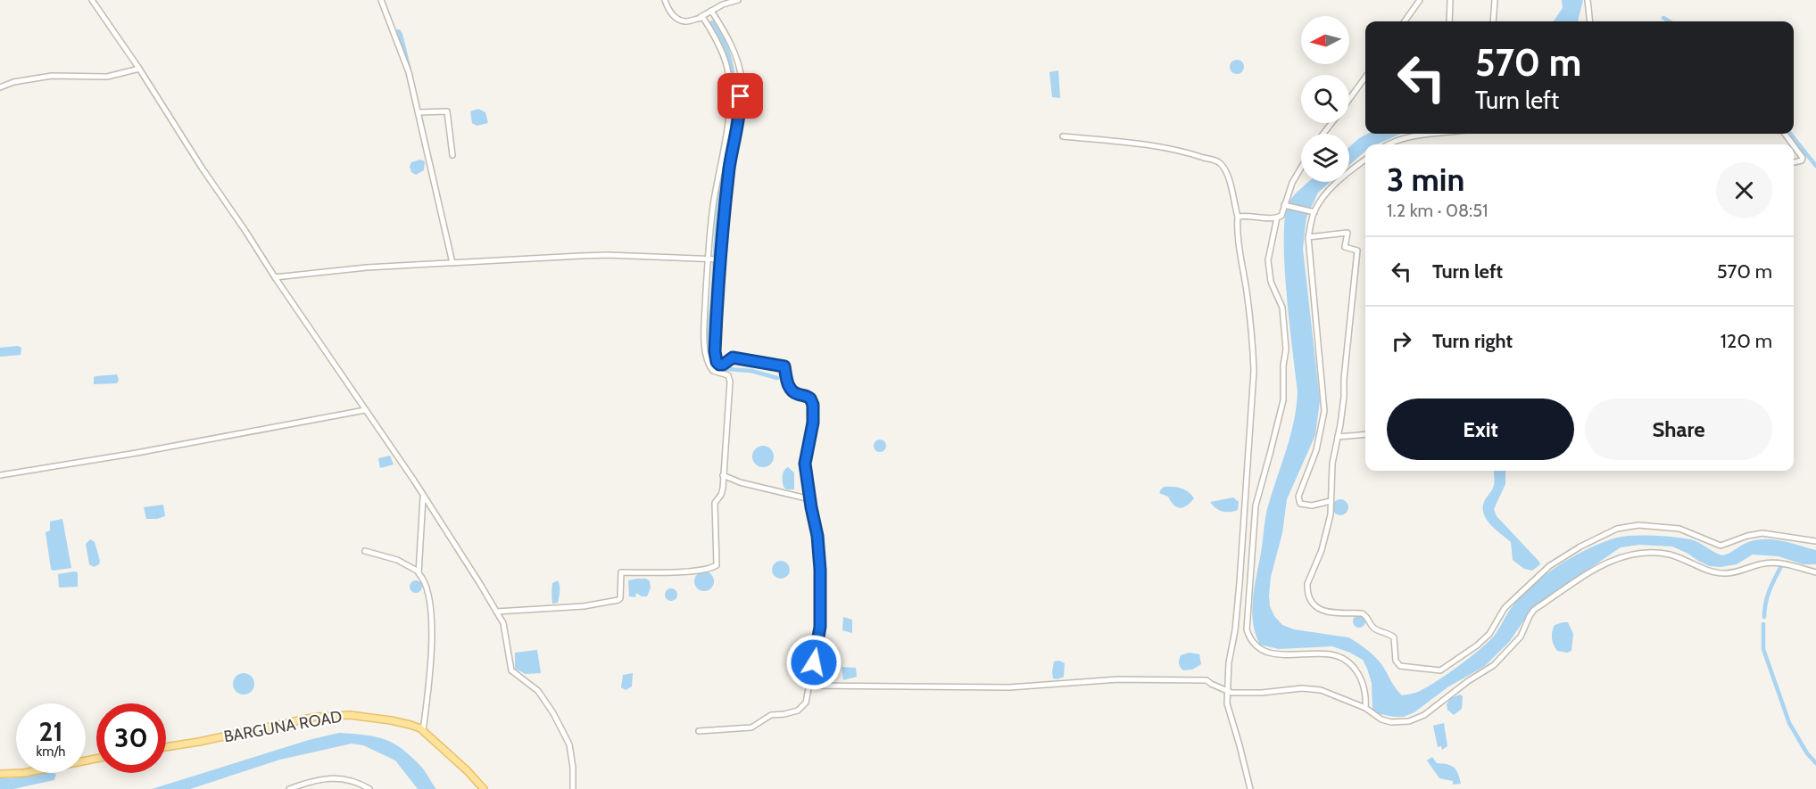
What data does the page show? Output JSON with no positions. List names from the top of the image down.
{
  "streets": {
    "main road": ["BARGUNA ROAD"]
  },
  "north": "left",
  "page": {
    "turn": ["570 m", "Turn left"],
    "heading": ["3 min", "1.2 km · 08:51"],
    "list": [
      {
        "name": "Turn left",
        "value": "570 m"
      },
      {
        "name": "Turn right",
        "value": "120 m"
      }
    ],
    "buttons": ["Exit", "Share"],
    "speed": "21 km/h",
    "limit": "30"
  }
}
